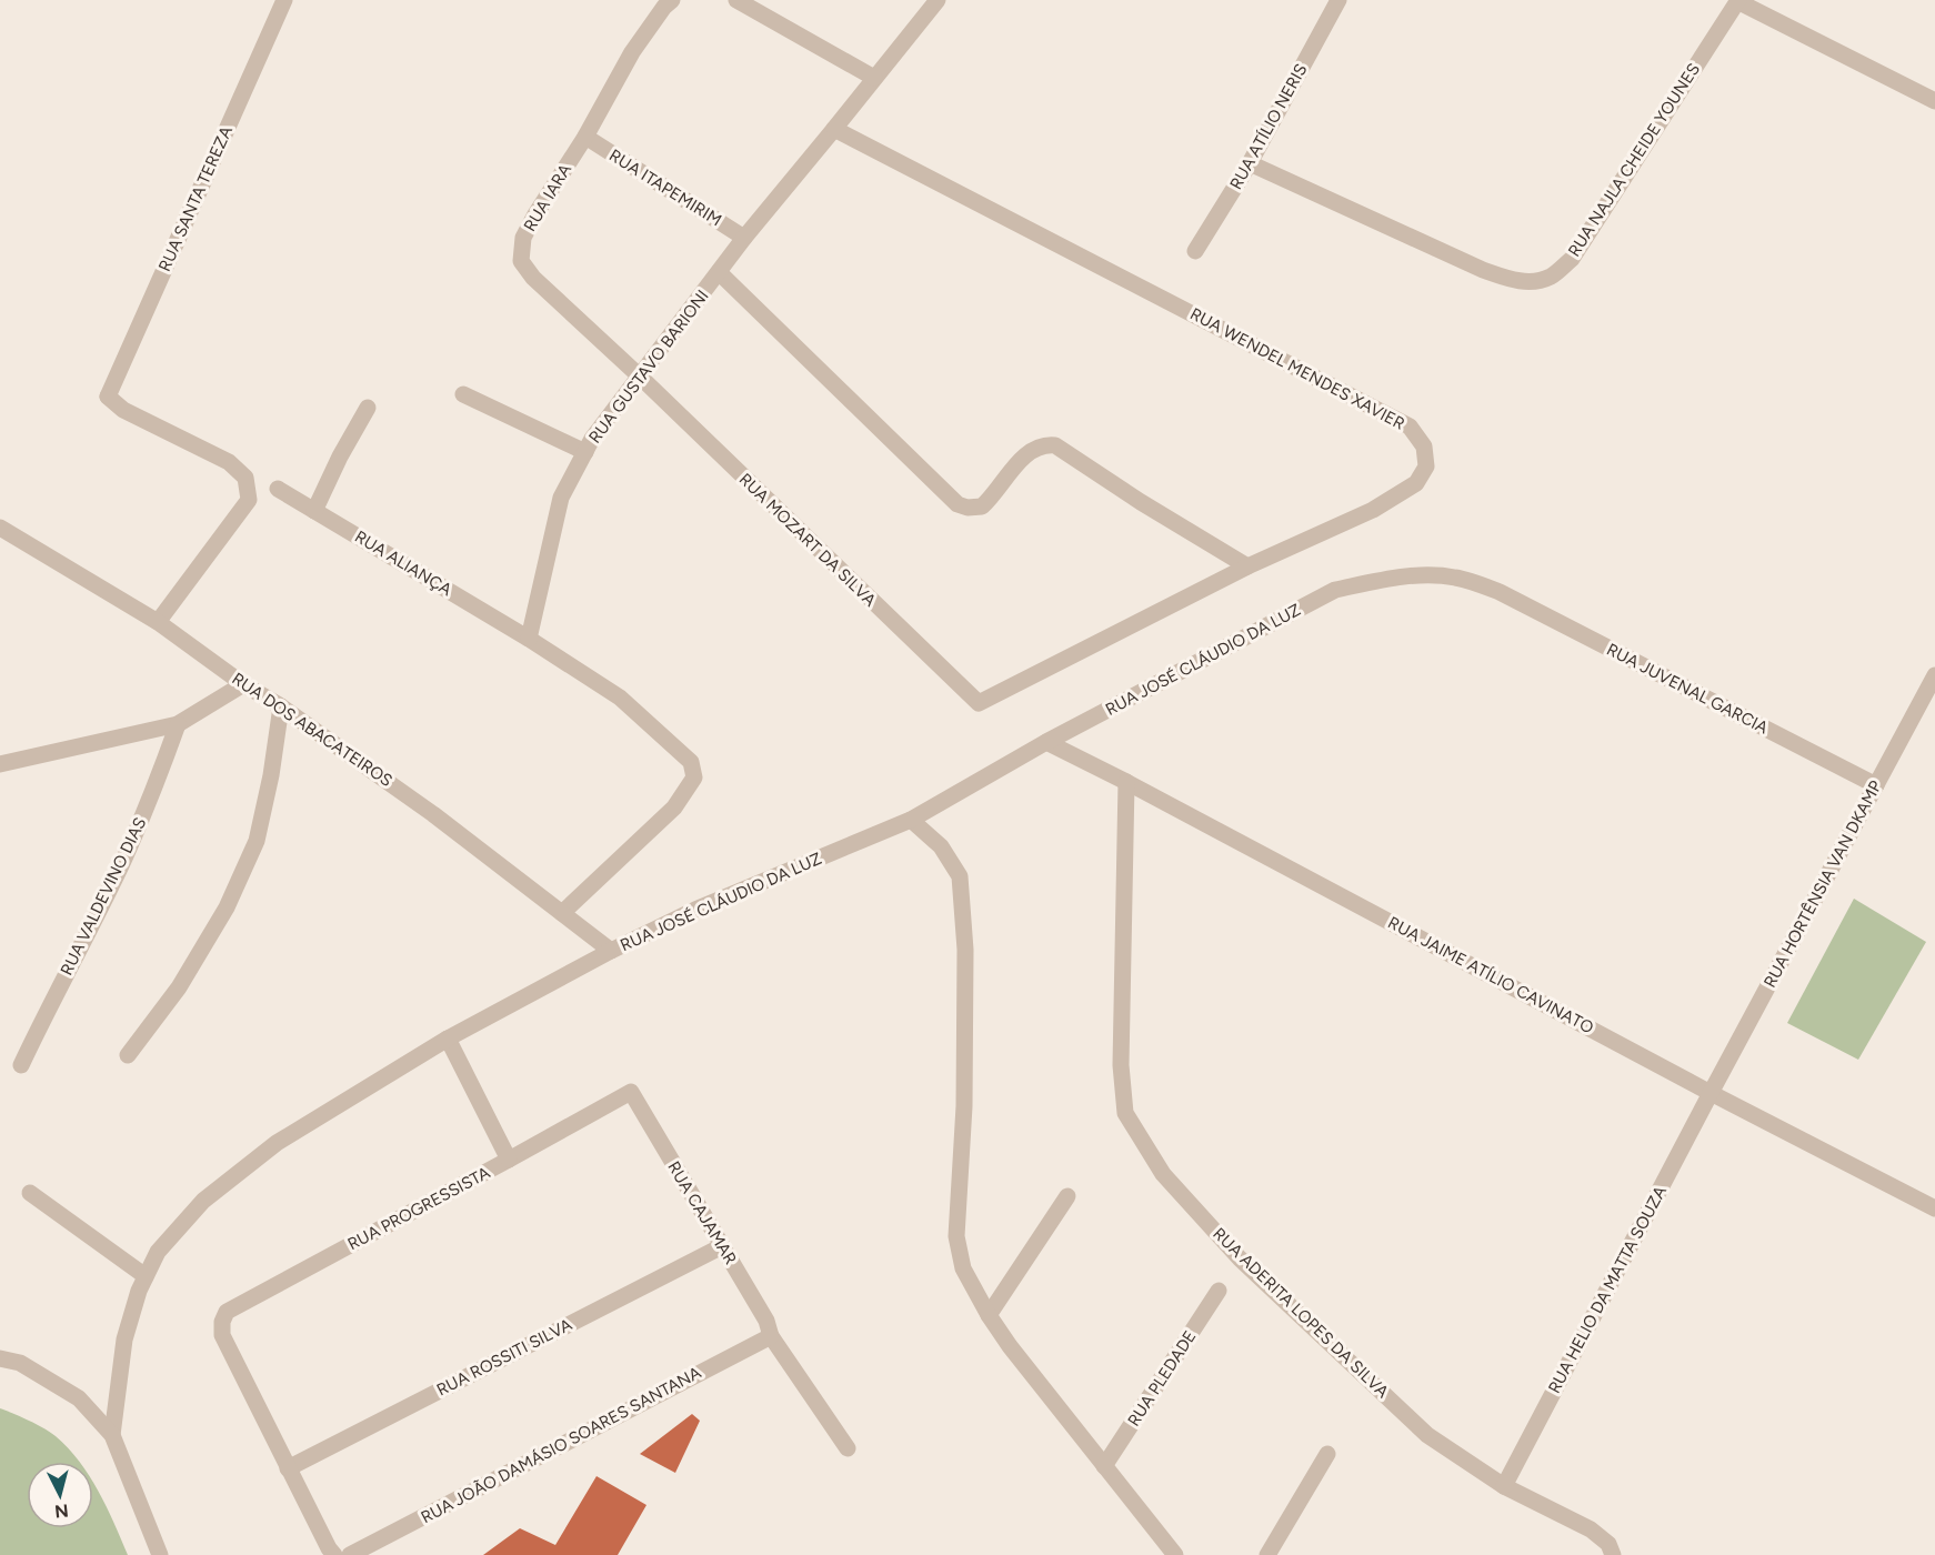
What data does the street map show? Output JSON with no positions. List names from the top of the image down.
{
  "streets": {
    "street": [
      "RUA ATÍLIO NERIS",
      "RUA NAJLA CHEIDE YOUNES",
      "RUA ITAPEMIRIM",
      "RUA IARA",
      "RUA SANTA TEREZA",
      "RUA GUSTAVO BARIONI",
      "RUA WENDEL MENDES XAVIER",
      "RUA MOZART DA SILVA",
      "RUA ALIANÇA",
      "RUA JOSÉ CLÁUDIO DA LUZ",
      "RUA JUVENAL GARCIA",
      "RUA DOS ABACATEIROS",
      "RUA HORTÊNSIA VAN DKAMP",
      "RUA VALDEVINO DIAS",
      "RUA JAIME ATÍLIO CAVINATO",
      "RUA PROGRESSISTA",
      "RUA CAJAMAR",
      "RUA HELIO DA MATTA SOUZA",
      "RUA ADERITA LOPES DA SILVA",
      "RUA ROSSITI SILVA",
      "RUA PLEDADE",
      "RUA JOÃO DAMÁSIO SOARES SANTANA"
    ]
  },
  "crossings": [
    ["RUA ATÍLIO NERIS", "RUA NAJLA CHEIDE YOUNES"],
    ["RUA ITAPEMIRIM", "RUA IARA"],
    ["RUA ITAPEMIRIM", "RUA GUSTAVO BARIONI"],
    ["RUA IARA", "RUA GUSTAVO BARIONI"],
    ["RUA IARA", "RUA MOZART DA SILVA"],
    ["RUA SANTA TEREZA", "RUA DOS ABACATEIROS"],
    ["RUA GUSTAVO BARIONI", "RUA WENDEL MENDES XAVIER"],
    ["RUA GUSTAVO BARIONI", "RUA MOZART DA SILVA"],
    ["RUA GUSTAVO BARIONI", "RUA ALIANÇA"],
    ["RUA WENDEL MENDES XAVIER", "RUA MOZART DA SILVA"],
    ["RUA ALIANÇA", "RUA DOS ABACATEIROS"],
    ["RUA JOSÉ CLÁUDIO DA LUZ", "RUA JUVENAL GARCIA"],
    ["RUA JOSÉ CLÁUDIO DA LUZ", "RUA DOS ABACATEIROS"],
    ["RUA JOSÉ CLÁUDIO DA LUZ", "RUA JAIME ATÍLIO CAVINATO"],
    ["RUA JUVENAL GARCIA", "RUA HORTÊNSIA VAN DKAMP"],
    ["RUA HORTÊNSIA VAN DKAMP", "RUA JAIME ATÍLIO CAVINATO"],
    ["RUA HORTÊNSIA VAN DKAMP", "RUA HELIO DA MATTA SOUZA"],
    ["RUA JAIME ATÍLIO CAVINATO", "RUA HELIO DA MATTA SOUZA"],
    ["RUA JAIME ATÍLIO CAVINATO", "RUA ADERITA LOPES DA SILVA"],
    ["RUA PROGRESSISTA", "RUA CAJAMAR"],
    ["RUA PROGRESSISTA", "RUA ROSSITI SILVA"],
    ["RUA CAJAMAR", "RUA ROSSITI SILVA"],
    ["RUA CAJAMAR", "RUA JOÃO DAMÁSIO SOARES SANTANA"],
    ["RUA HELIO DA MATTA SOUZA", "RUA ADERITA LOPES DA SILVA"]
  ],
  "north": "bottom"
}
